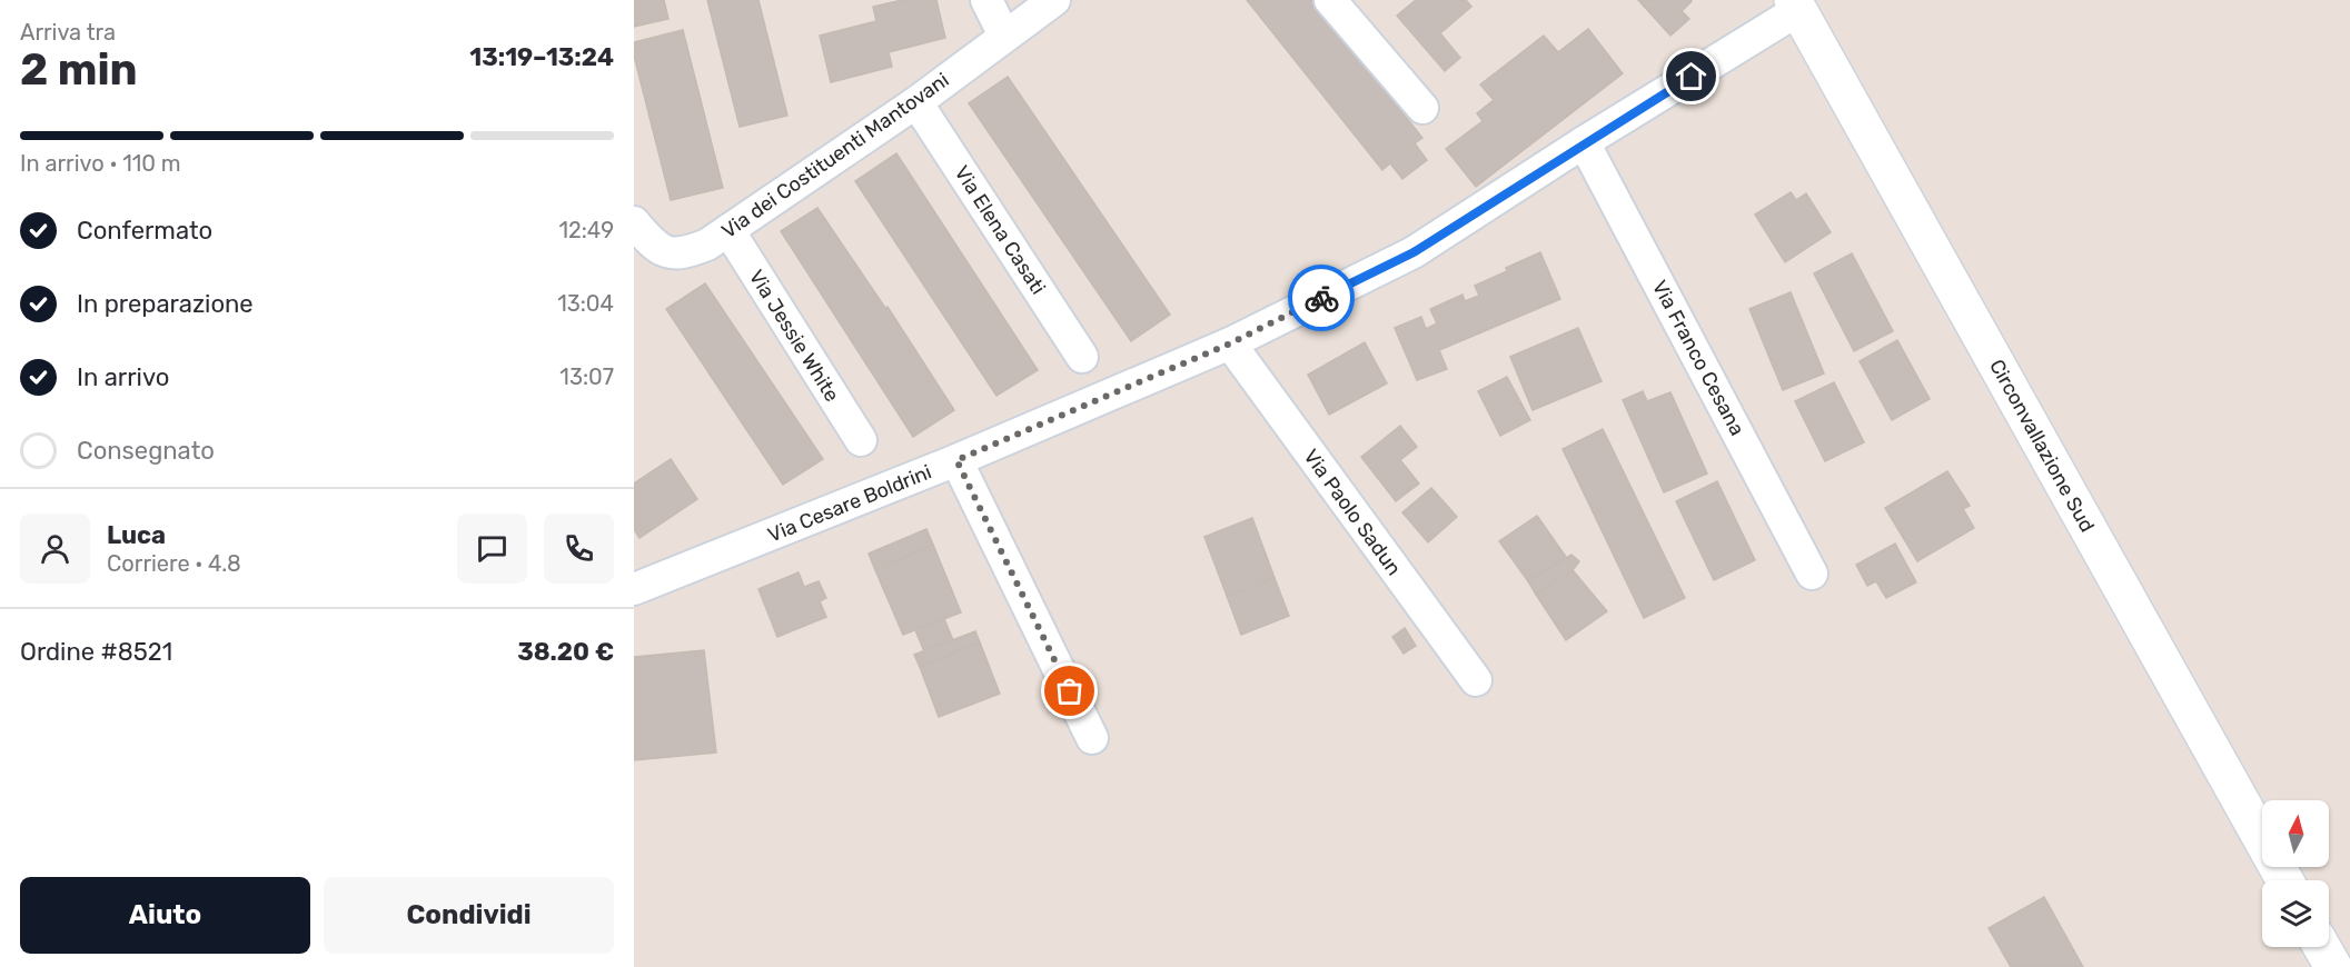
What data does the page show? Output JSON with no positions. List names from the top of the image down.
{
  "streets": {
    "main road": ["Circonvallazione Sud"],
    "street": [
      "Via dei Costituenti Mantovani",
      "Via Elena Casati",
      "Via Jessie White",
      "Via Franco Cesana",
      "Via Cesare Boldrini",
      "Via Paolo Sadun"
    ]
  },
  "crossings": [
    ["Via dei Costituenti Mantovani", "Via Elena Casati"],
    ["Via dei Costituenti Mantovani", "Via Jessie White"],
    ["Via Franco Cesana", "Via Cesare Boldrini"],
    ["Circonvallazione Sud", "Via Cesare Boldrini"],
    ["Via Cesare Boldrini", "Via Paolo Sadun"]
  ],
  "north": "top",
  "page": {
    "heading": ["2 min", "Arriva tra", "13:19–13:24"],
    "panel": [
      "Luca",
      "Corriere · 4.8",
      "Ordine #8521",
      "38.20 €"
    ],
    "bar": "In arrivo · 110 m",
    "list": [
      ["Confermato", "12:49"],
      ["In preparazione", "13:04"],
      ["In arrivo", "13:07"],
      "Consegnato"
    ],
    "buttons": ["Aiuto", "Condividi"]
  }
}
